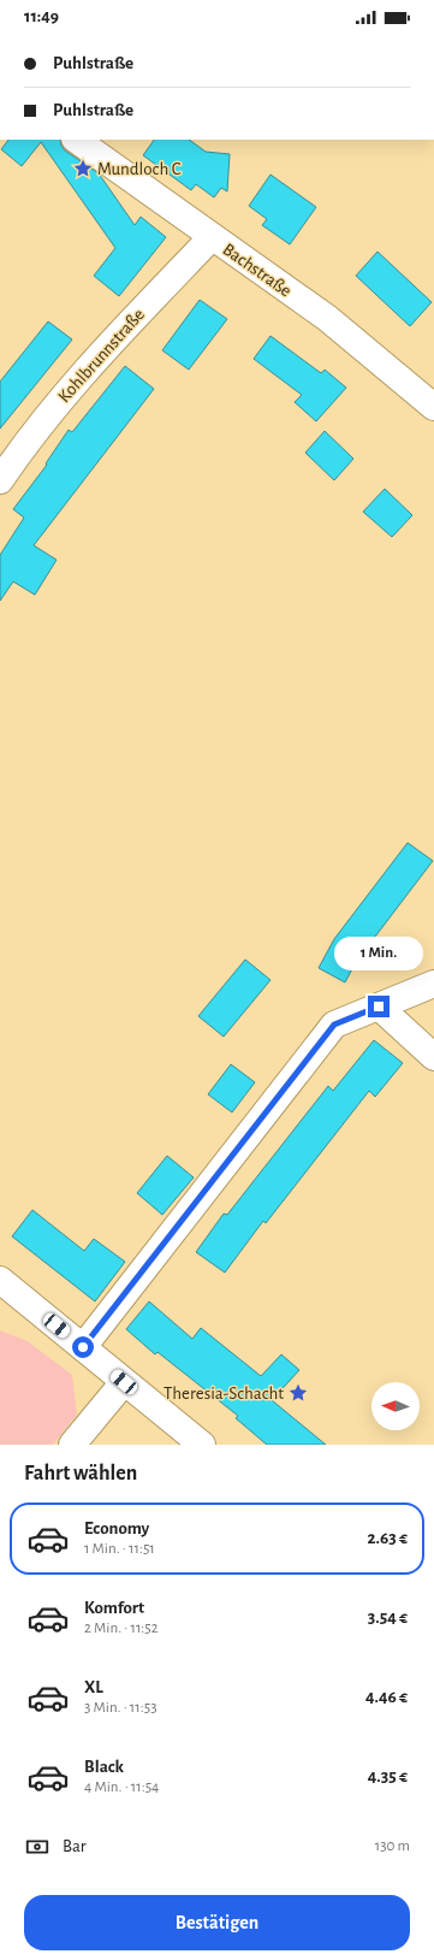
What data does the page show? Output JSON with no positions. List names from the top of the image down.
{
  "streets": {
    "street": ["Bachstraße", "Kohlbrunnstraße"]
  },
  "crossings": [
    ["Bachstraße", "Kohlbrunnstraße"]
  ],
  "places": {
    "place": ["Mundloch C", "Theresia-Schacht"]
  },
  "north": "left",
  "page": {
    "status": "11:49",
    "banner": ["Puhlstraße", "Puhlstraße"],
    "bubble": "1 Min.",
    "heading": "Fahrt wählen",
    "list": [
      {
        "name": "Economy",
        "note": "1 Min. · 11:51",
        "value": "2.63 €"
      },
      {
        "name": "Komfort",
        "note": "2 Min. · 11:52",
        "value": "3.54 €"
      },
      {
        "name": "XL",
        "note": "3 Min. · 11:53",
        "value": "4.46 €"
      },
      {
        "name": "Black",
        "note": "4 Min. · 11:54",
        "value": "4.35 €"
      }
    ],
    "pay": ["Bar", "130 m"],
    "buttons": "Bestätigen"
  }
}
